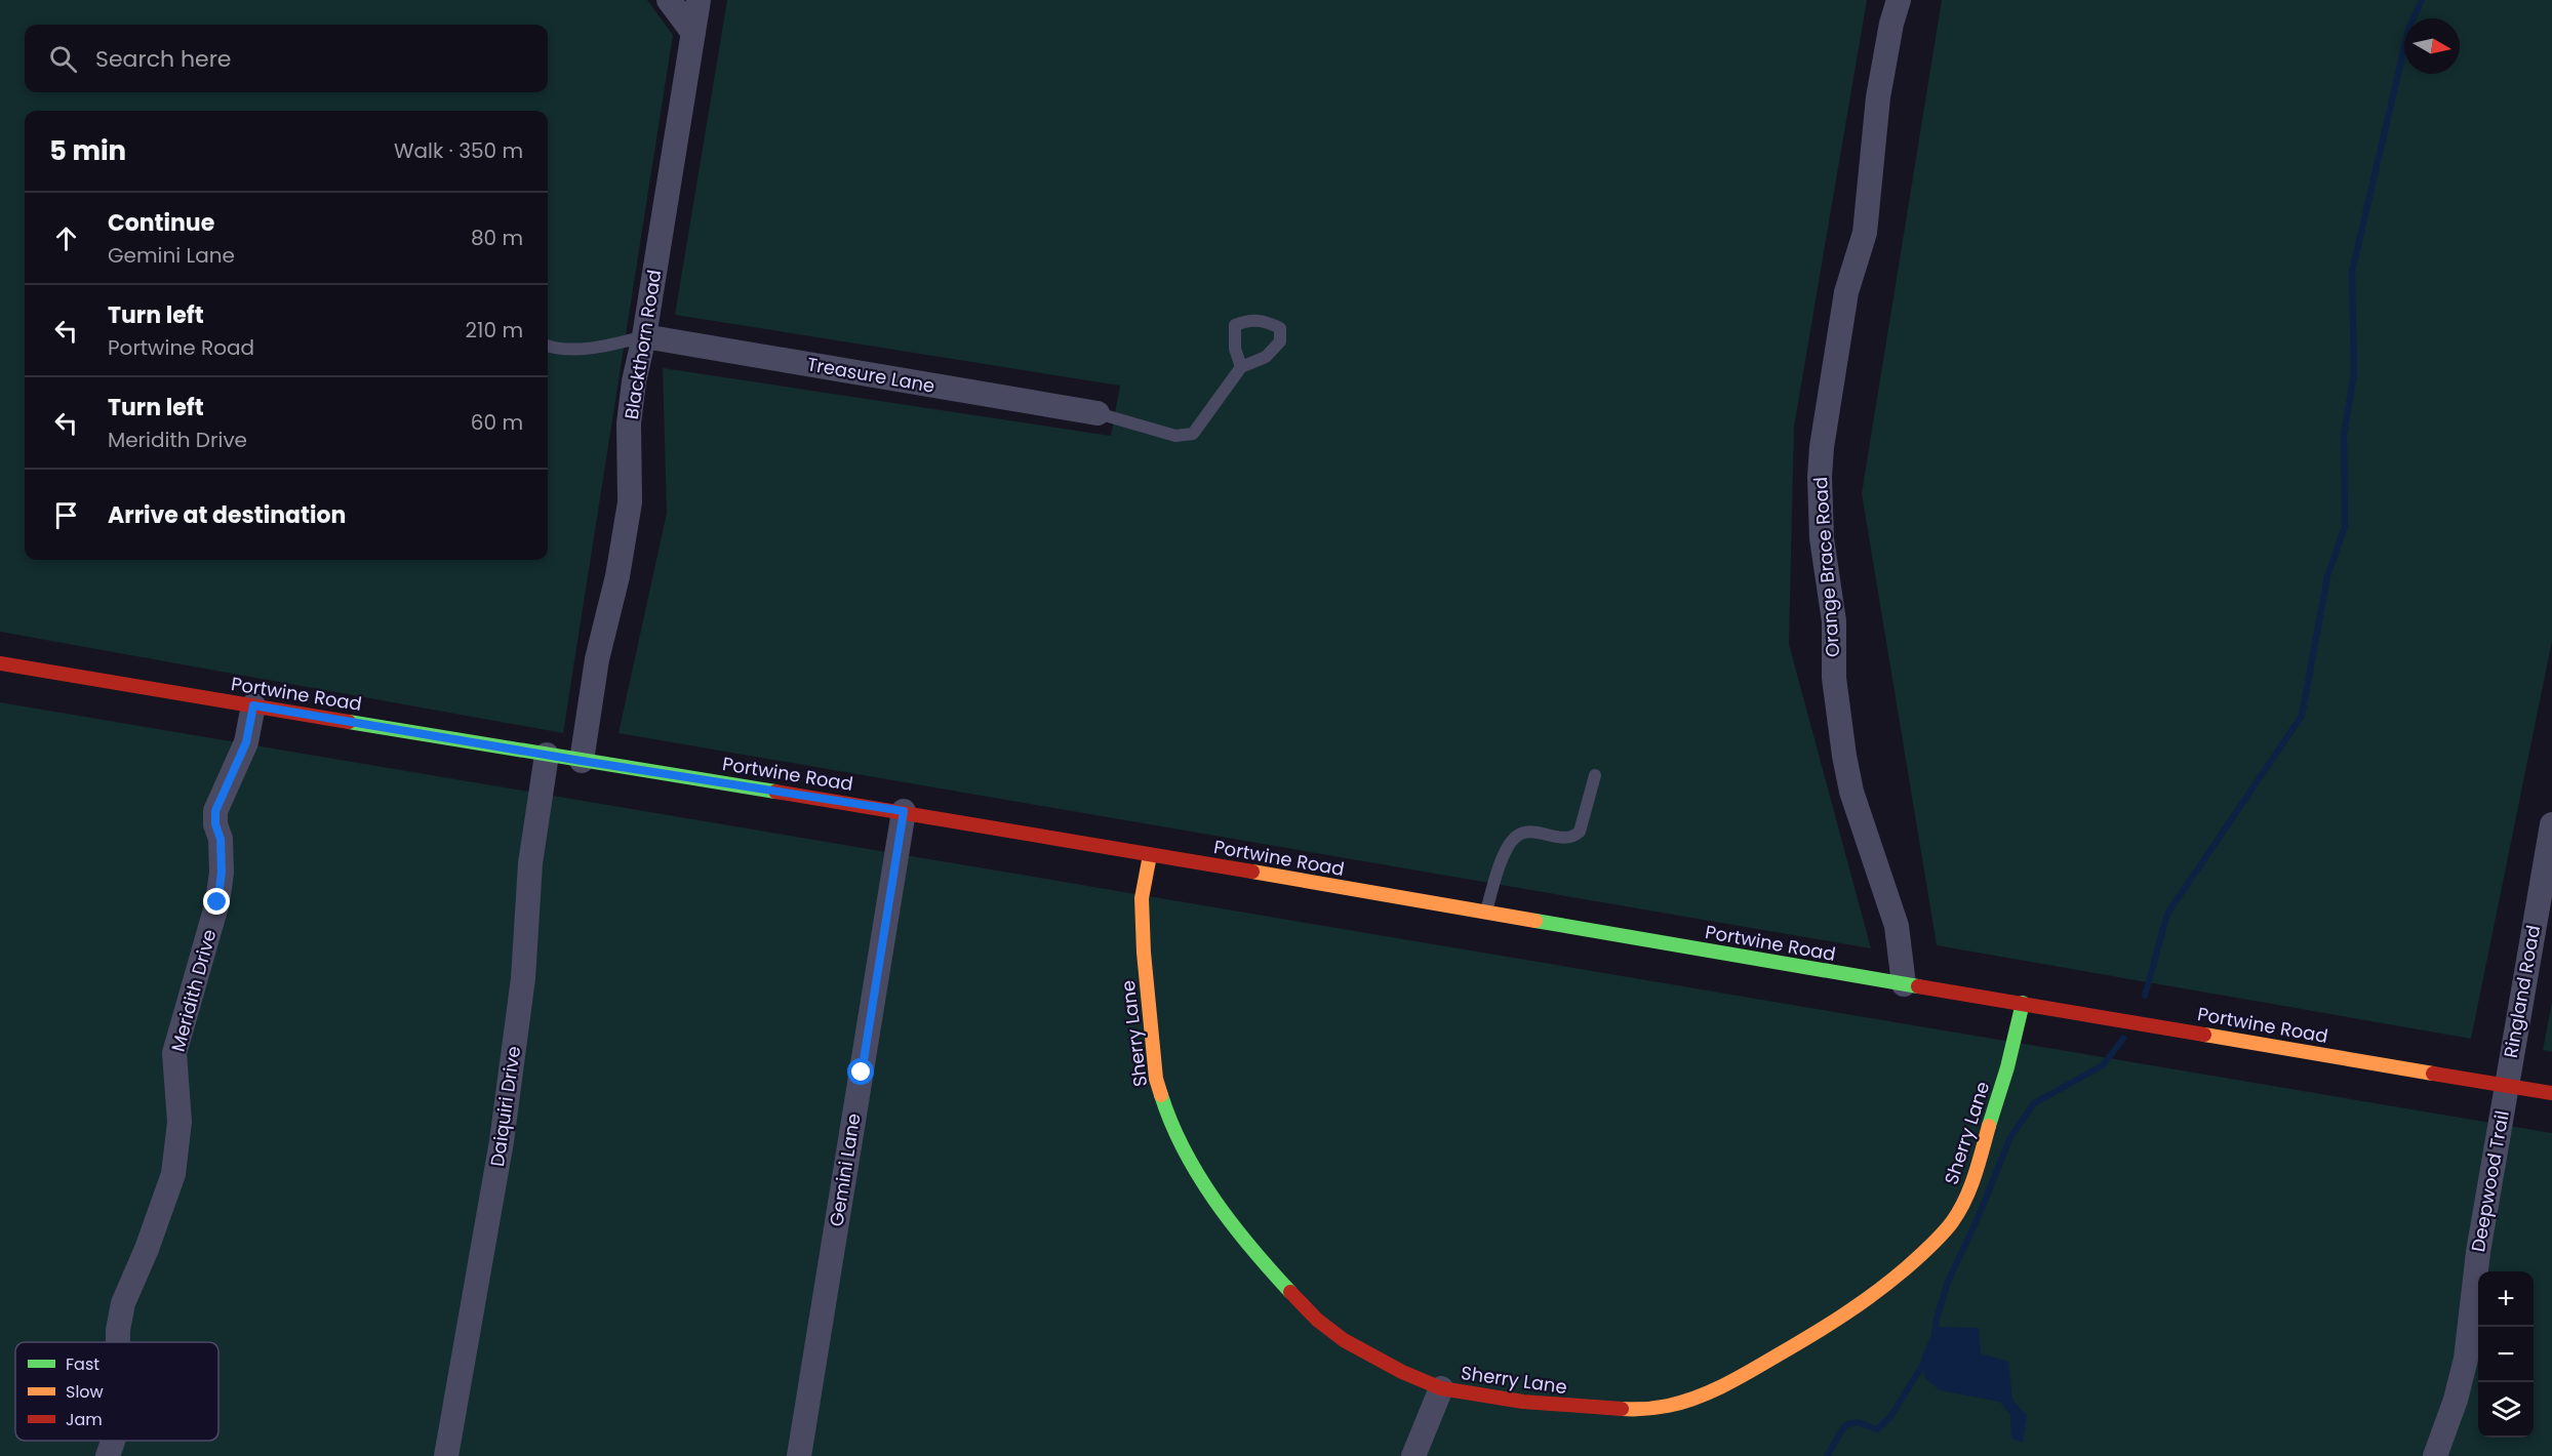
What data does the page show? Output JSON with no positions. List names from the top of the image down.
{
  "streets": {
    "street": [
      "Blackthorn Road",
      "Treasure Lane",
      "Orange Brace Road",
      "Portwine Road",
      "Meridith Drive",
      "Ringland Road",
      "Sherry Lane",
      "Daiquiri Drive",
      "Gemini Lane",
      "Deepwood Trail"
    ]
  },
  "crossings": [
    ["Blackthorn Road", "Treasure Lane"],
    ["Blackthorn Road", "Portwine Road"],
    ["Orange Brace Road", "Portwine Road"],
    ["Portwine Road", "Meridith Drive"],
    ["Portwine Road", "Ringland Road"],
    ["Portwine Road", "Sherry Lane"],
    ["Portwine Road", "Daiquiri Drive"],
    ["Portwine Road", "Gemini Lane"],
    ["Portwine Road", "Deepwood Trail"],
    ["Ringland Road", "Deepwood Trail"]
  ],
  "legend": ["Fast", "Slow", "Jam"],
  "north": "right",
  "page": {
    "search": "Search here",
    "heading": ["5 min", "Walk · 350 m"],
    "list": [
      ["Continue", "Gemini Lane", "80 m"],
      ["Turn left", "Portwine Road", "210 m"],
      ["Turn left", "Meridith Drive", "60 m"],
      "Arrive at destination"
    ],
    "map_buttons": ["+", "−"]
  }
}
